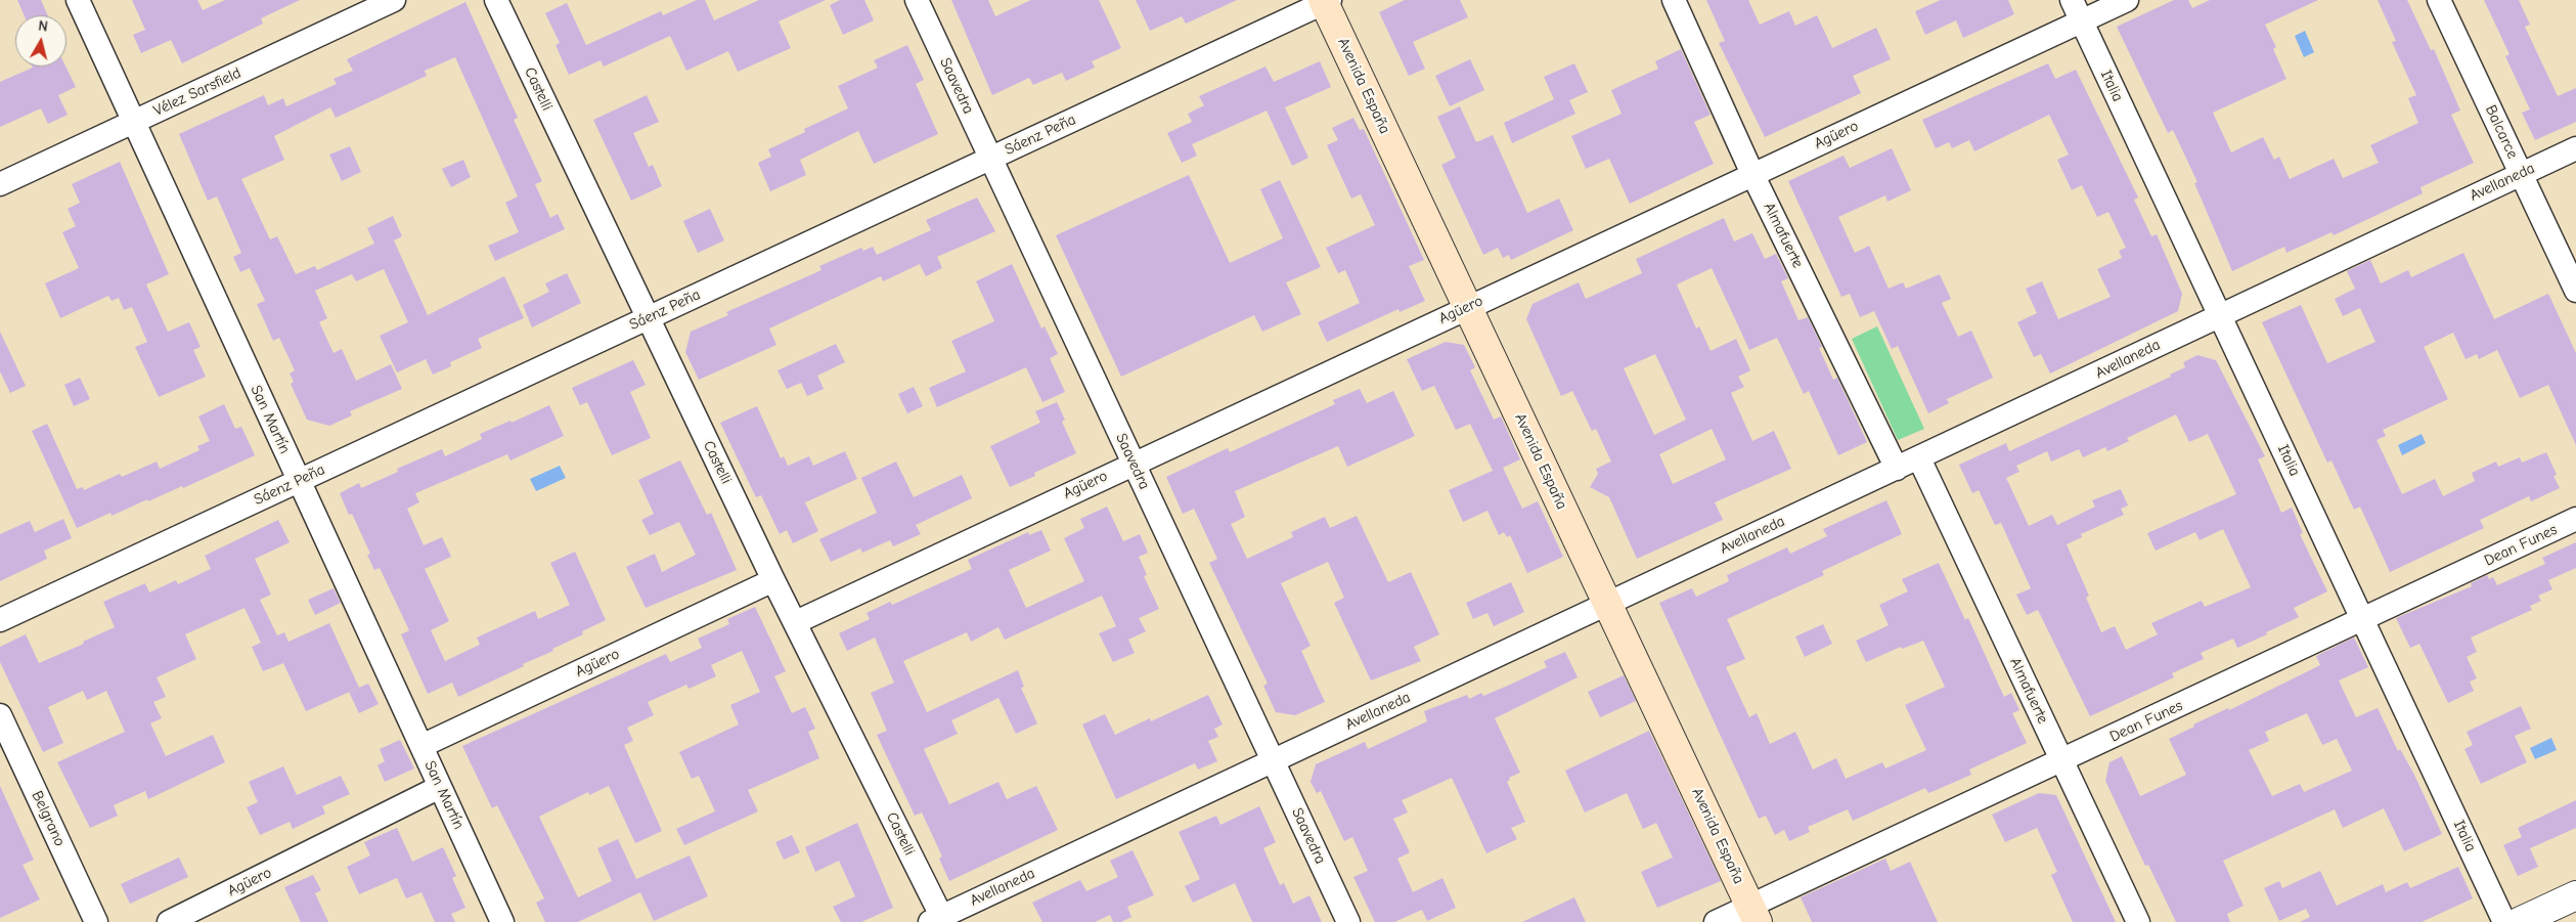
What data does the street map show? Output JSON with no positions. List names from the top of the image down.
{
  "streets": {
    "main road": ["Avenida España"],
    "street": [
      "Saavedra",
      "Italia",
      "Castelli",
      "Vélez Sarsfield",
      "Balcarce",
      "Sáenz Peña",
      "Agüero",
      "Avellaneda",
      "Almafuerte",
      "San Martín",
      "Dean Funes",
      "Belgrano"
    ]
  },
  "crossings": [
    ["Saavedra", "Sáenz Peña"],
    ["Saavedra", "Agüero"],
    ["Saavedra", "Avellaneda"],
    ["Avenida España", "Sáenz Peña"],
    ["Avenida España", "Agüero"],
    ["Avenida España", "Avellaneda"],
    ["Avenida España", "Dean Funes"],
    ["Italia", "Agüero"],
    ["Italia", "Avellaneda"],
    ["Italia", "Dean Funes"],
    ["Castelli", "Sáenz Peña"],
    ["Castelli", "Agüero"],
    ["Castelli", "Avellaneda"],
    ["Vélez Sarsfield", "San Martín"],
    ["Balcarce", "Avellaneda"],
    ["Sáenz Peña", "San Martín"],
    ["Agüero", "Almafuerte"],
    ["Agüero", "San Martín"],
    ["Avellaneda", "Almafuerte"],
    ["Almafuerte", "Dean Funes"]
  ],
  "north": "top"
}
